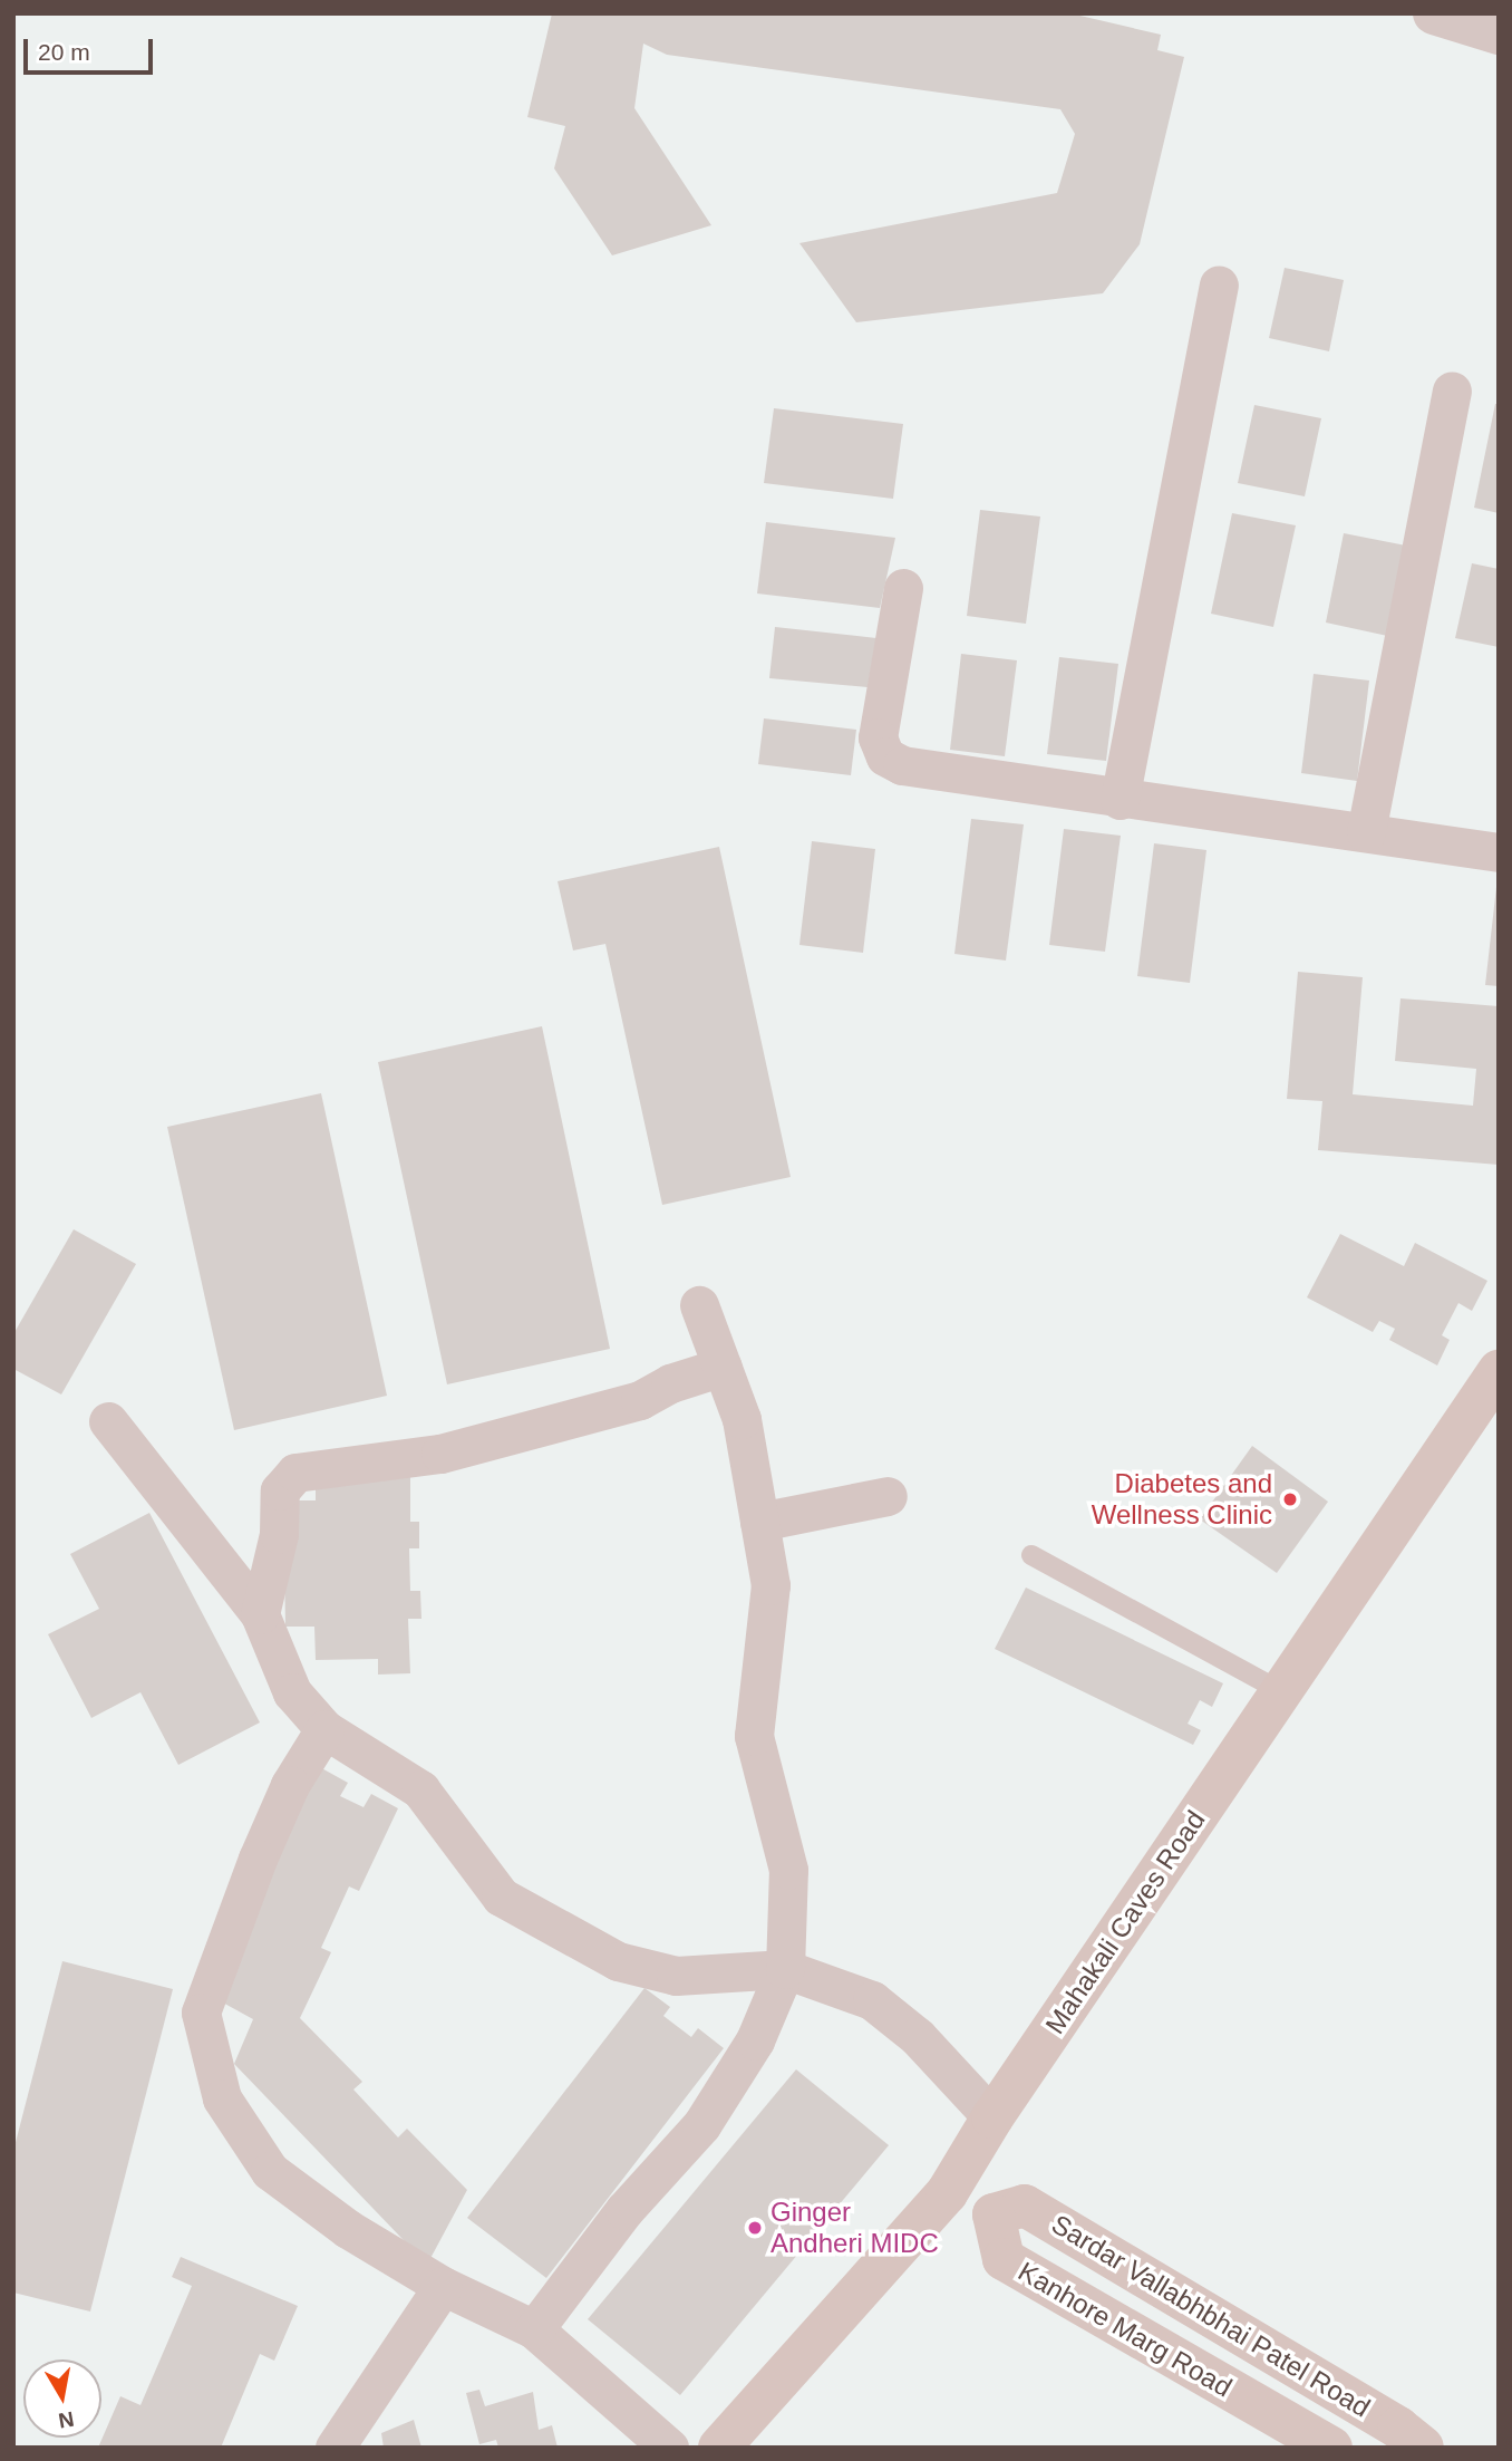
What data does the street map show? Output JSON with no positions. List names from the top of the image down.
{
  "streets": {
    "main road": ["Mahakali Caves Road", "Sardar Vallabhbhai Patel Road", "Kanhore Marg Road"]
  },
  "crossings": [
    ["Sardar Vallabhbhai Patel Road", "Kanhore Marg Road"]
  ],
  "places": ["Diabetes and Wellness Clinic", "Ginger Andheri MIDC"],
  "scale_bar": "20 m",
  "north": "bottom"
}
